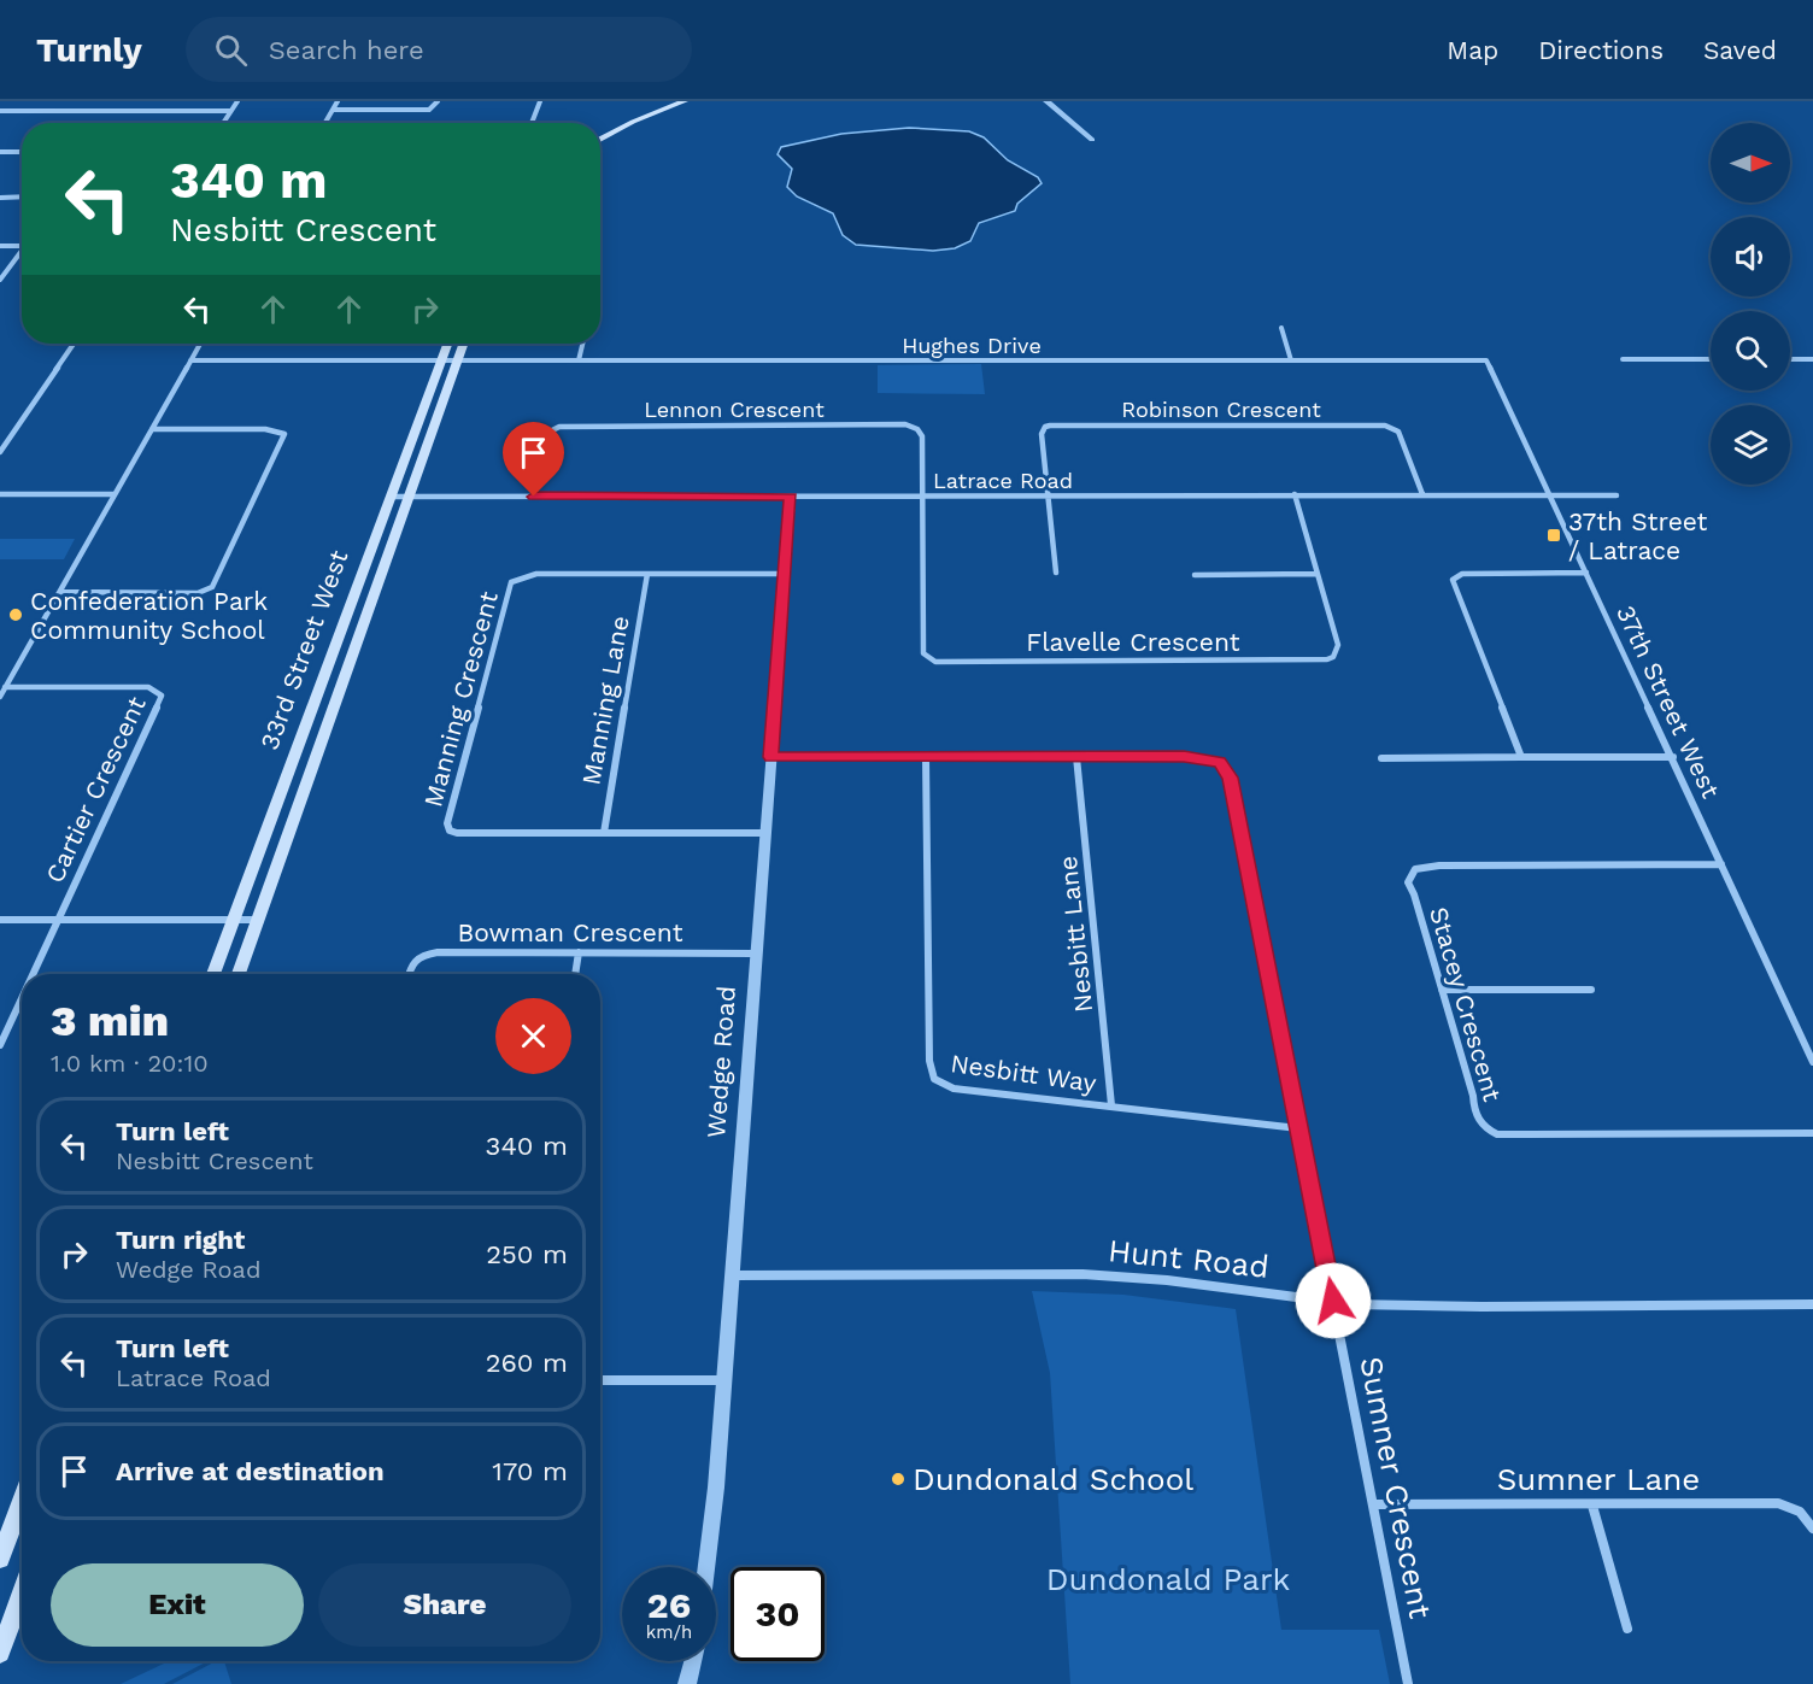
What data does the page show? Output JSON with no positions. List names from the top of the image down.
{
  "streets": {
    "main road": ["33rd Street West"],
    "street": [
      "Hughes Drive",
      "Lennon Crescent",
      "Robinson Crescent",
      "Latrace Road",
      "Flavelle Crescent",
      "Manning Crescent",
      "Manning Lane",
      "37th Street West",
      "Cartier Crescent",
      "Bowman Crescent",
      "Nesbitt Lane",
      "Stacey Crescent",
      "Wedge Road",
      "Nesbitt Way",
      "Hunt Road",
      "Sumner Lane",
      "Sumner Crescent"
    ]
  },
  "crossings": [
    ["Hughes Drive", "33rd Street West"],
    ["Hughes Drive", "37th Street West"],
    ["Lennon Crescent", "Latrace Road"],
    ["Lennon Crescent", "Flavelle Crescent"],
    ["Robinson Crescent", "Latrace Road"],
    ["Latrace Road", "Flavelle Crescent"],
    ["Latrace Road", "33rd Street West"],
    ["Latrace Road", "37th Street West"],
    ["Latrace Road", "Wedge Road"],
    ["Manning Crescent", "Manning Lane"],
    ["Manning Crescent", "Wedge Road"],
    ["37th Street West", "Stacey Crescent"],
    ["Bowman Crescent", "Wedge Road"],
    ["Nesbitt Lane", "Nesbitt Way"],
    ["Nesbitt Lane", "Sumner Crescent"],
    ["Wedge Road", "Hunt Road"],
    ["Wedge Road", "Sumner Crescent"],
    ["Nesbitt Way", "Sumner Crescent"],
    ["Hunt Road", "Sumner Crescent"],
    ["Sumner Lane", "Sumner Crescent"]
  ],
  "parks": ["Dundonald Park"],
  "places": {
    "transit": ["37th Street / Latrace"],
    "other": ["Confederation Park Community School", "Dundonald School"]
  },
  "north": "right",
  "page": {
    "header": "Turnly",
    "search": "Search here",
    "nav": ["Map", "Directions", "Saved"],
    "turn": ["340 m", "Nesbitt Crescent"],
    "heading": ["3 min", "1.0 km · 20:10"],
    "list": [
      {
        "name": "Turn left",
        "note": "Nesbitt Crescent",
        "value": "340 m"
      },
      {
        "name": "Turn right",
        "note": "Wedge Road",
        "value": "250 m"
      },
      {
        "name": "Turn left",
        "note": "Latrace Road",
        "value": "260 m"
      },
      {
        "name": "Arrive at destination",
        "value": "170 m"
      }
    ],
    "buttons": ["Exit", "Share"],
    "speed": "26 km/h",
    "limit": "30"
  }
}
